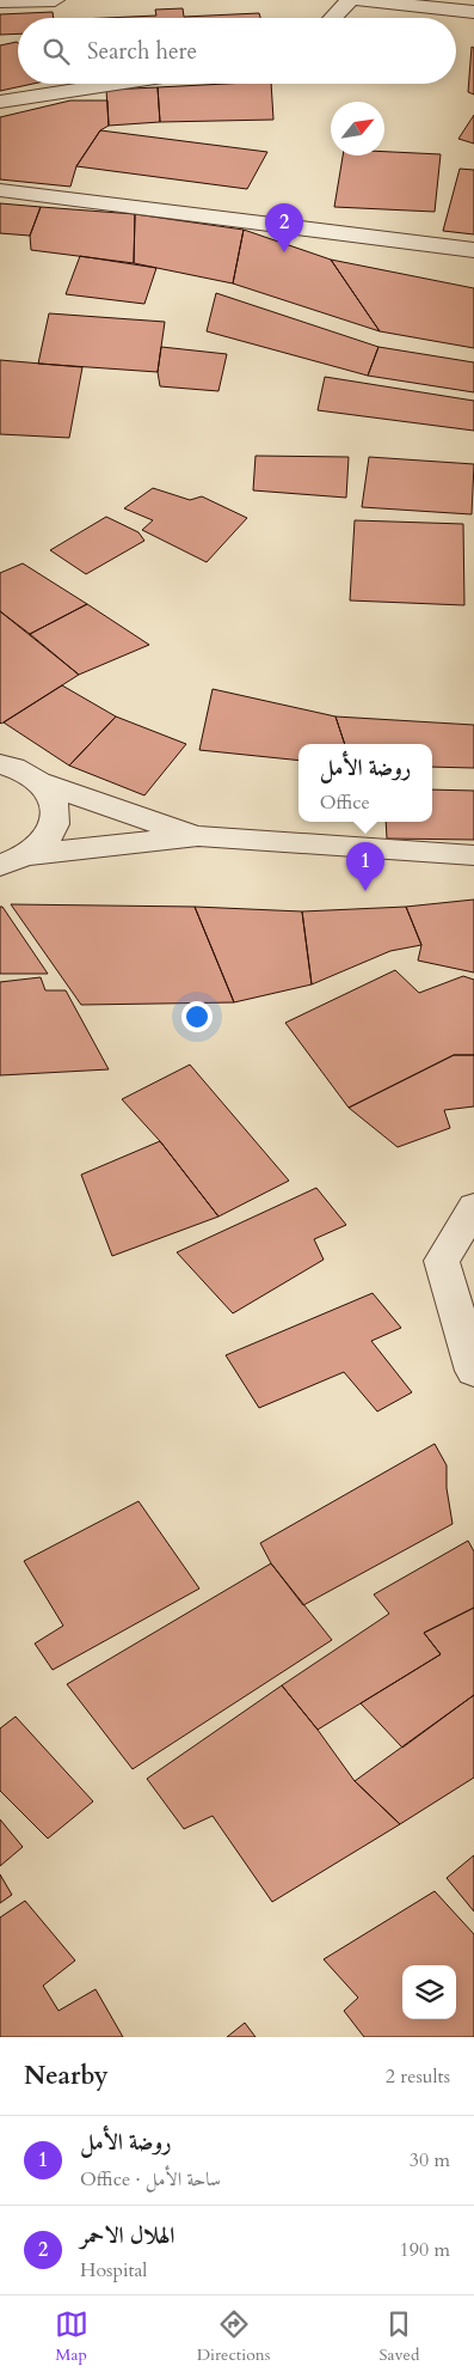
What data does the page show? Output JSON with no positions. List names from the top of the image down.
{
  "north": "top right",
  "page": {
    "search": "Search here",
    "pins": ["2", "1"],
    "popup": ["روضة الأمل", "Office"],
    "heading": ["Nearby", "2 results"],
    "list": [
      {
        "mark": "1",
        "name": "روضة الأمل",
        "note": "Office · ساحة الأمل",
        "value": "30 m"
      },
      {
        "mark": "2",
        "name": "الهلال الاحمر",
        "note": "Hospital",
        "value": "190 m"
      }
    ],
    "nav": ["Map", "Directions", "Saved"]
  }
}
